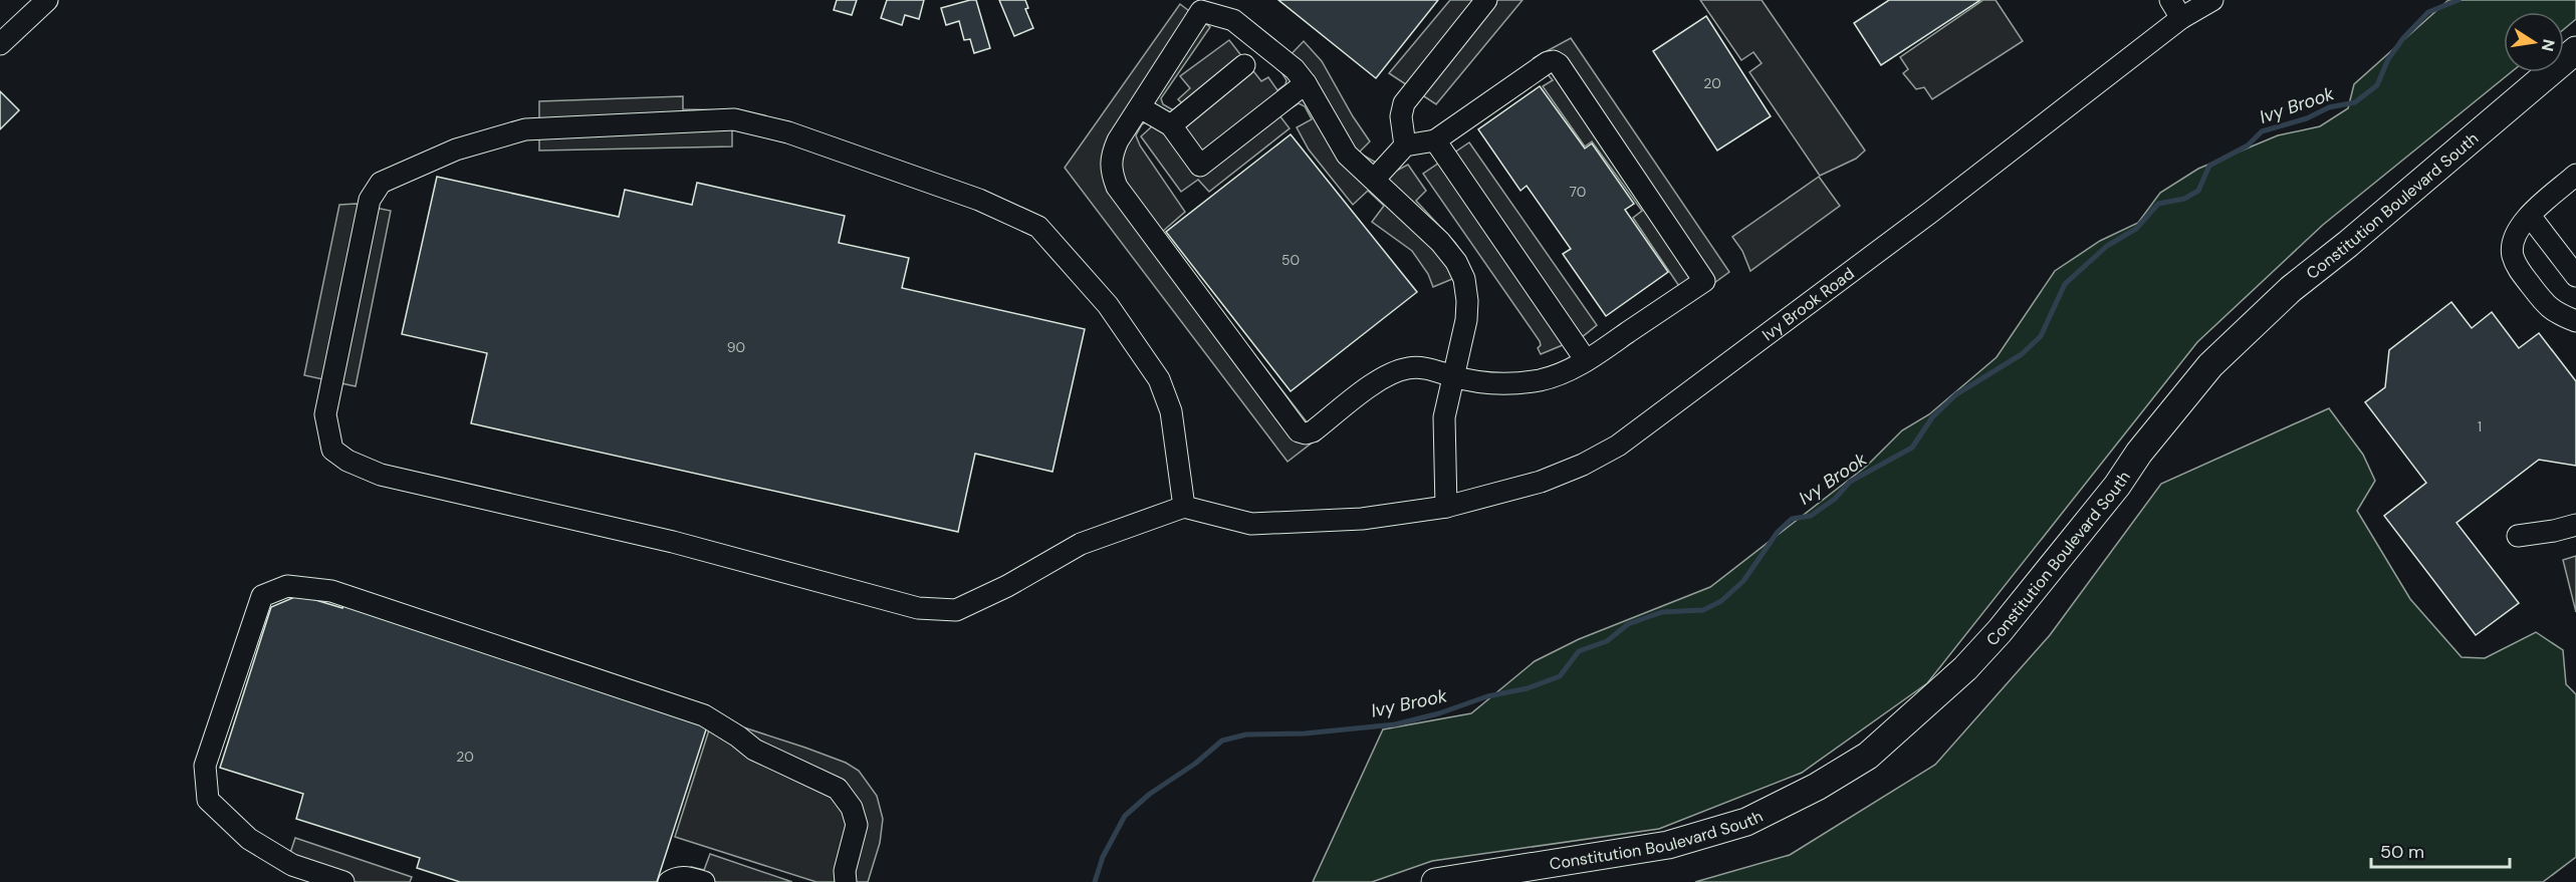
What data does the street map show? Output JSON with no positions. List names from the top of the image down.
{
  "streets": {
    "main road": ["Constitution Boulevard South"],
    "street": ["Ivy Brook Road"]
  },
  "water": ["Ivy Brook"],
  "house_numbers": [
    "20",
    "70",
    "50",
    "90",
    "1",
    "20"
  ],
  "scale_bar": "50 m",
  "north": "right"
}
